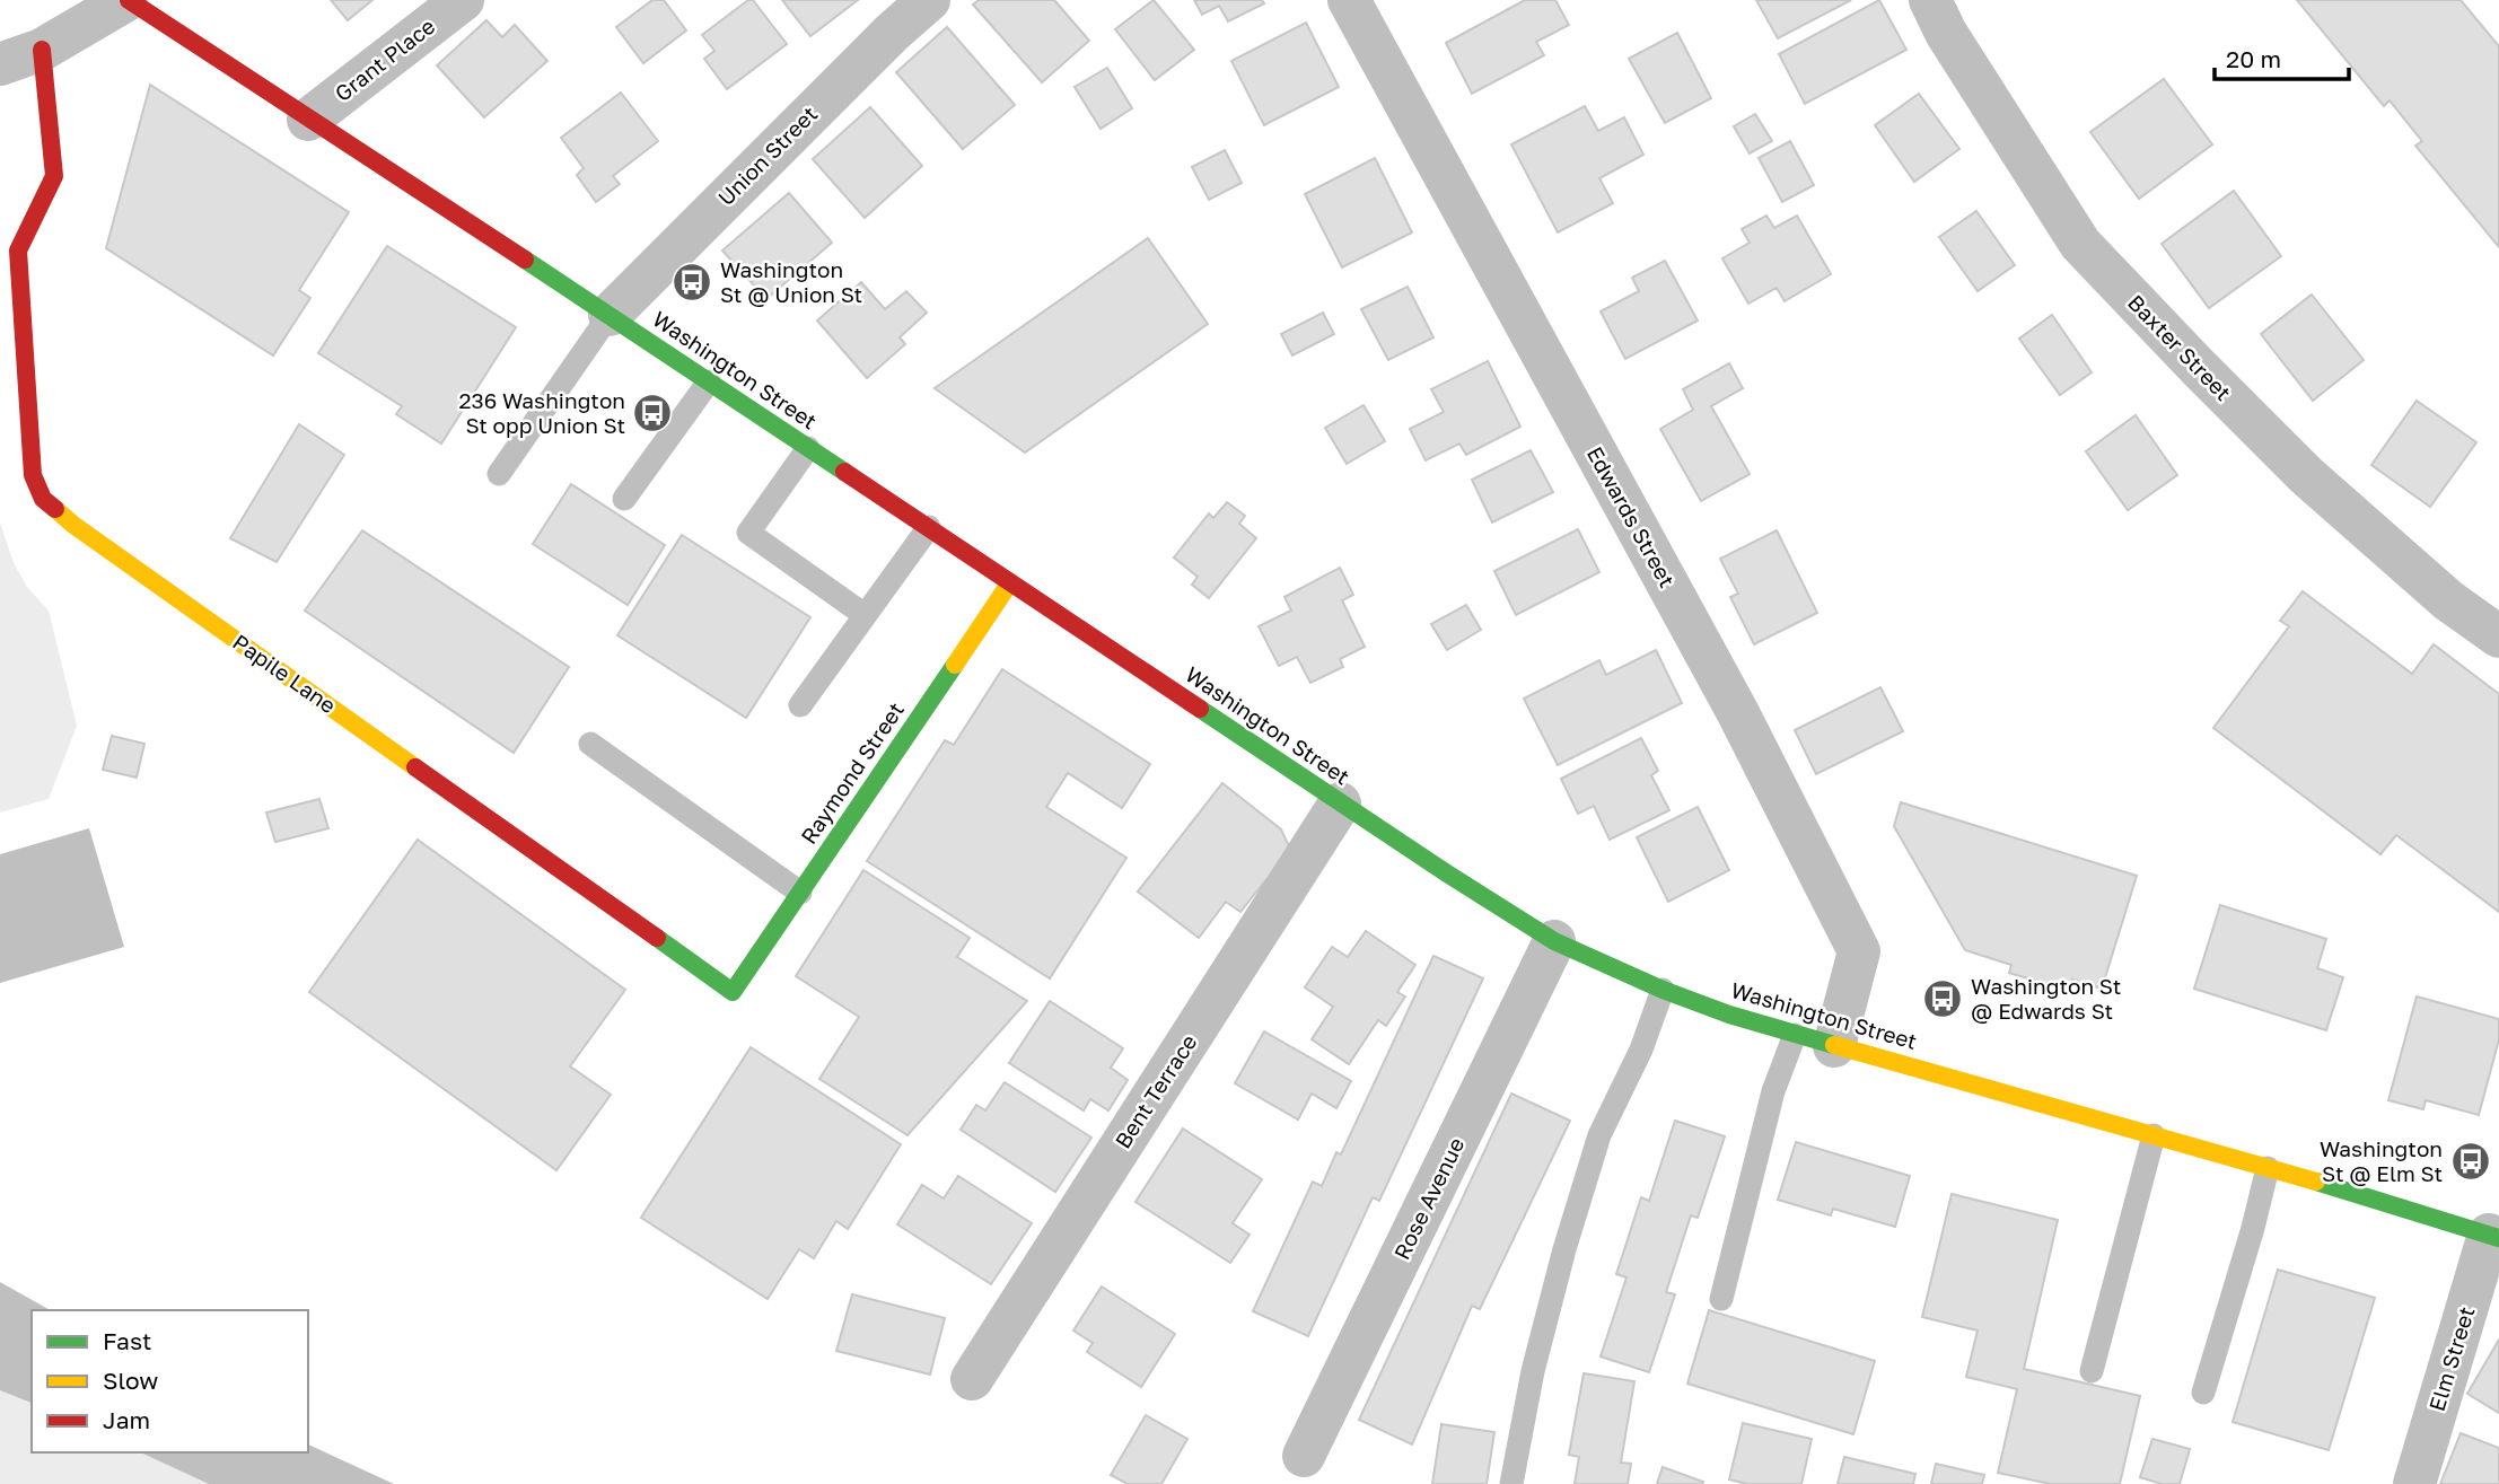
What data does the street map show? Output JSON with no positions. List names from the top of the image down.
{
  "streets": {
    "main road": ["Washington Street", "Papile Lane", "Raymond Street"],
    "street": [
      "Grant Place",
      "Union Street",
      "Baxter Street",
      "Edwards Street",
      "Bent Terrace",
      "Rose Avenue",
      "Elm Street"
    ]
  },
  "crossings": [
    ["Grant Place", "Washington Street"],
    ["Union Street", "Washington Street"],
    ["Washington Street", "Edwards Street"],
    ["Washington Street", "Raymond Street"],
    ["Washington Street", "Bent Terrace"],
    ["Washington Street", "Rose Avenue"],
    ["Washington Street", "Elm Street"],
    ["Papile Lane", "Raymond Street"]
  ],
  "places": {
    "bus stop": [
      "Washington St @ Union St",
      "236 Washington St opp Union St",
      "Washington St @ Edwards St",
      "Washington St @ Elm St"
    ]
  },
  "legend": ["Fast", "Slow", "Jam"],
  "scale_bar": "20 m"
}
